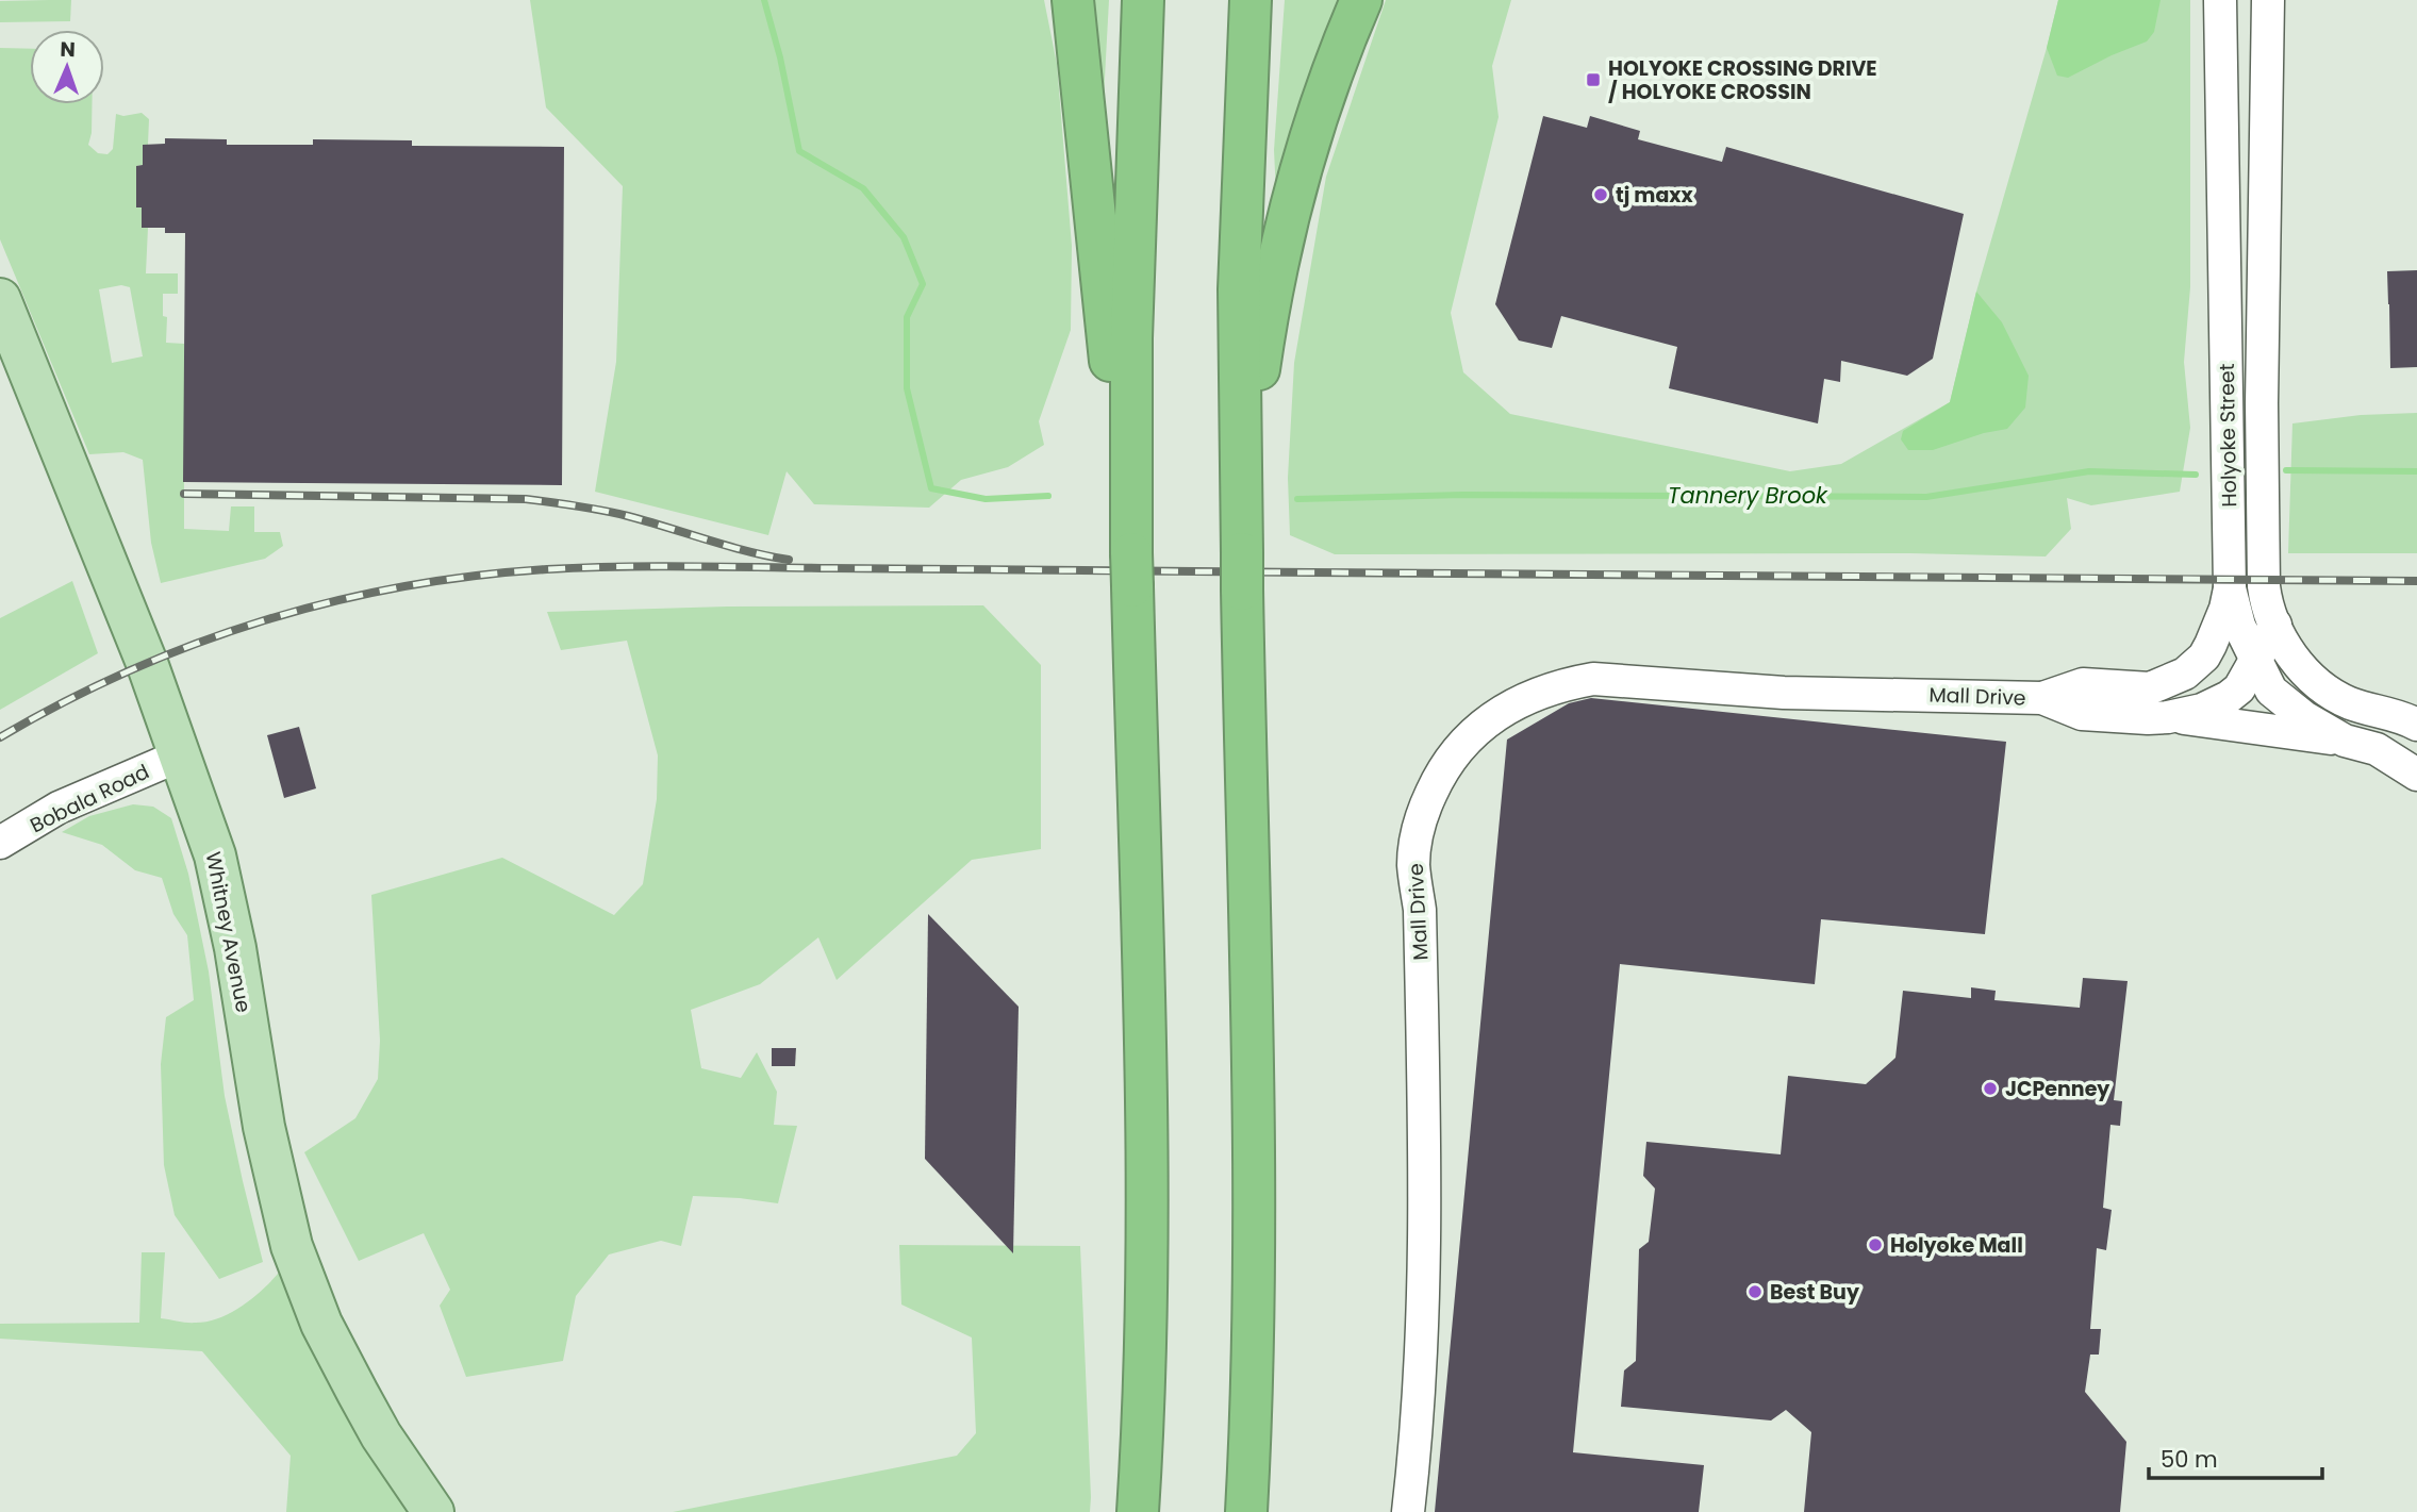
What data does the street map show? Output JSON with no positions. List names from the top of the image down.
{
  "streets": {
    "main road": ["Whitney Avenue"],
    "street": ["Holyoke Street", "Mall Drive", "Bobala Road"]
  },
  "crossings": [
    ["Holyoke Street", "Mall Drive"],
    ["Bobala Road", "Whitney Avenue"]
  ],
  "water": ["Tannery Brook"],
  "places": {
    "transit": ["HOLYOKE CROSSING DRIVE / HOLYOKE CROSSIN"],
    "other": [
      "tj maxx",
      "JCPenney",
      "Holyoke Mall",
      "Best Buy"
    ]
  },
  "scale_bar": "50 m",
  "north": "top"
}
